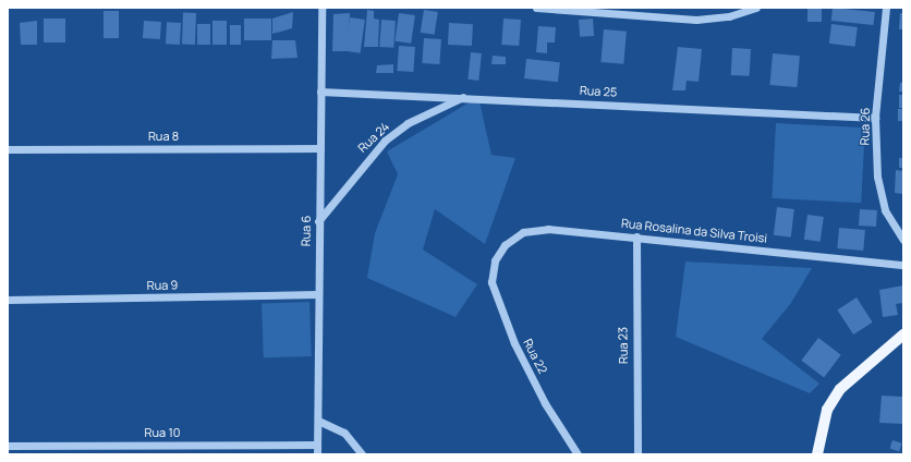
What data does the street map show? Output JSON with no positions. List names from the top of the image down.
{
  "streets": {
    "street": [
      "Rua 25",
      "Rua 26",
      "Rua 8",
      "Rua 24",
      "Rua 6",
      "Rua Rosalina da Silva Troisi",
      "Rua 9",
      "Rua 23",
      "Rua 22",
      "Rua 10"
    ]
  },
  "crossings": [
    ["Rua 25", "Rua 26"],
    ["Rua 25", "Rua 24"],
    ["Rua 25", "Rua 6"],
    ["Rua 8", "Rua 6"],
    ["Rua 24", "Rua 6"],
    ["Rua 6", "Rua 9"],
    ["Rua 6", "Rua 10"],
    ["Rua Rosalina da Silva Troisi", "Rua 23"],
    ["Rua Rosalina da Silva Troisi", "Rua 22"]
  ]
}
